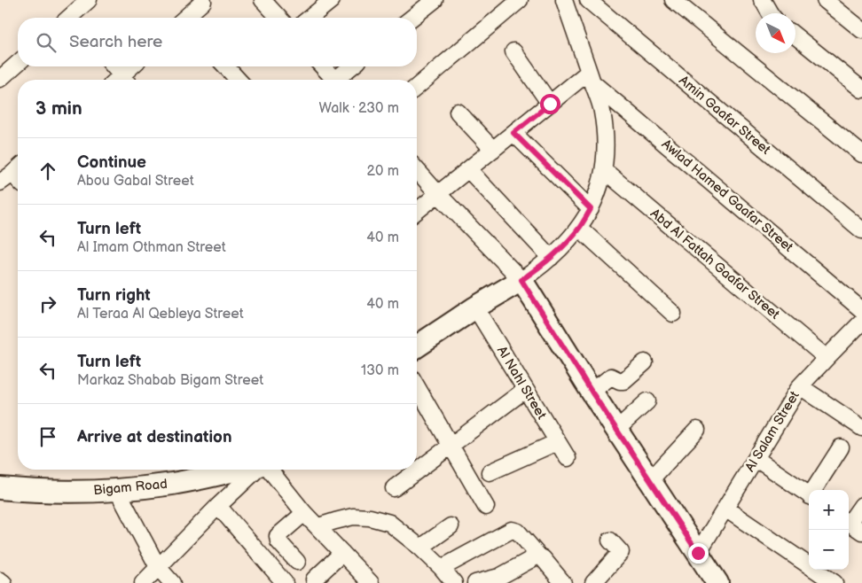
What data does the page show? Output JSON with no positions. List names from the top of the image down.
{
  "streets": {
    "main road": ["Bigam Road"],
    "street": [
      "Amin Gaafar Street",
      "Awlad Hamed Gaafar Street",
      "Abd Al Fattah Gaafar Street",
      "Al Nahl Street",
      "Al Salam Street"
    ]
  },
  "crossings": [
    ["Abd Al Fattah Gaafar Street", "Al Salam Street"]
  ],
  "north": "bottom right",
  "page": {
    "search": "Search here",
    "heading": ["3 min", "Walk · 230 m"],
    "list": [
      ["Continue", "Abou Gabal Street", "20 m"],
      ["Turn left", "Al Imam Othman Street", "40 m"],
      ["Turn right", "Al Teraa Al Qebleya Street", "40 m"],
      ["Turn left", "Markaz Shabab Bigam Street", "130 m"],
      "Arrive at destination"
    ],
    "map_buttons": ["+", "−"]
  }
}
